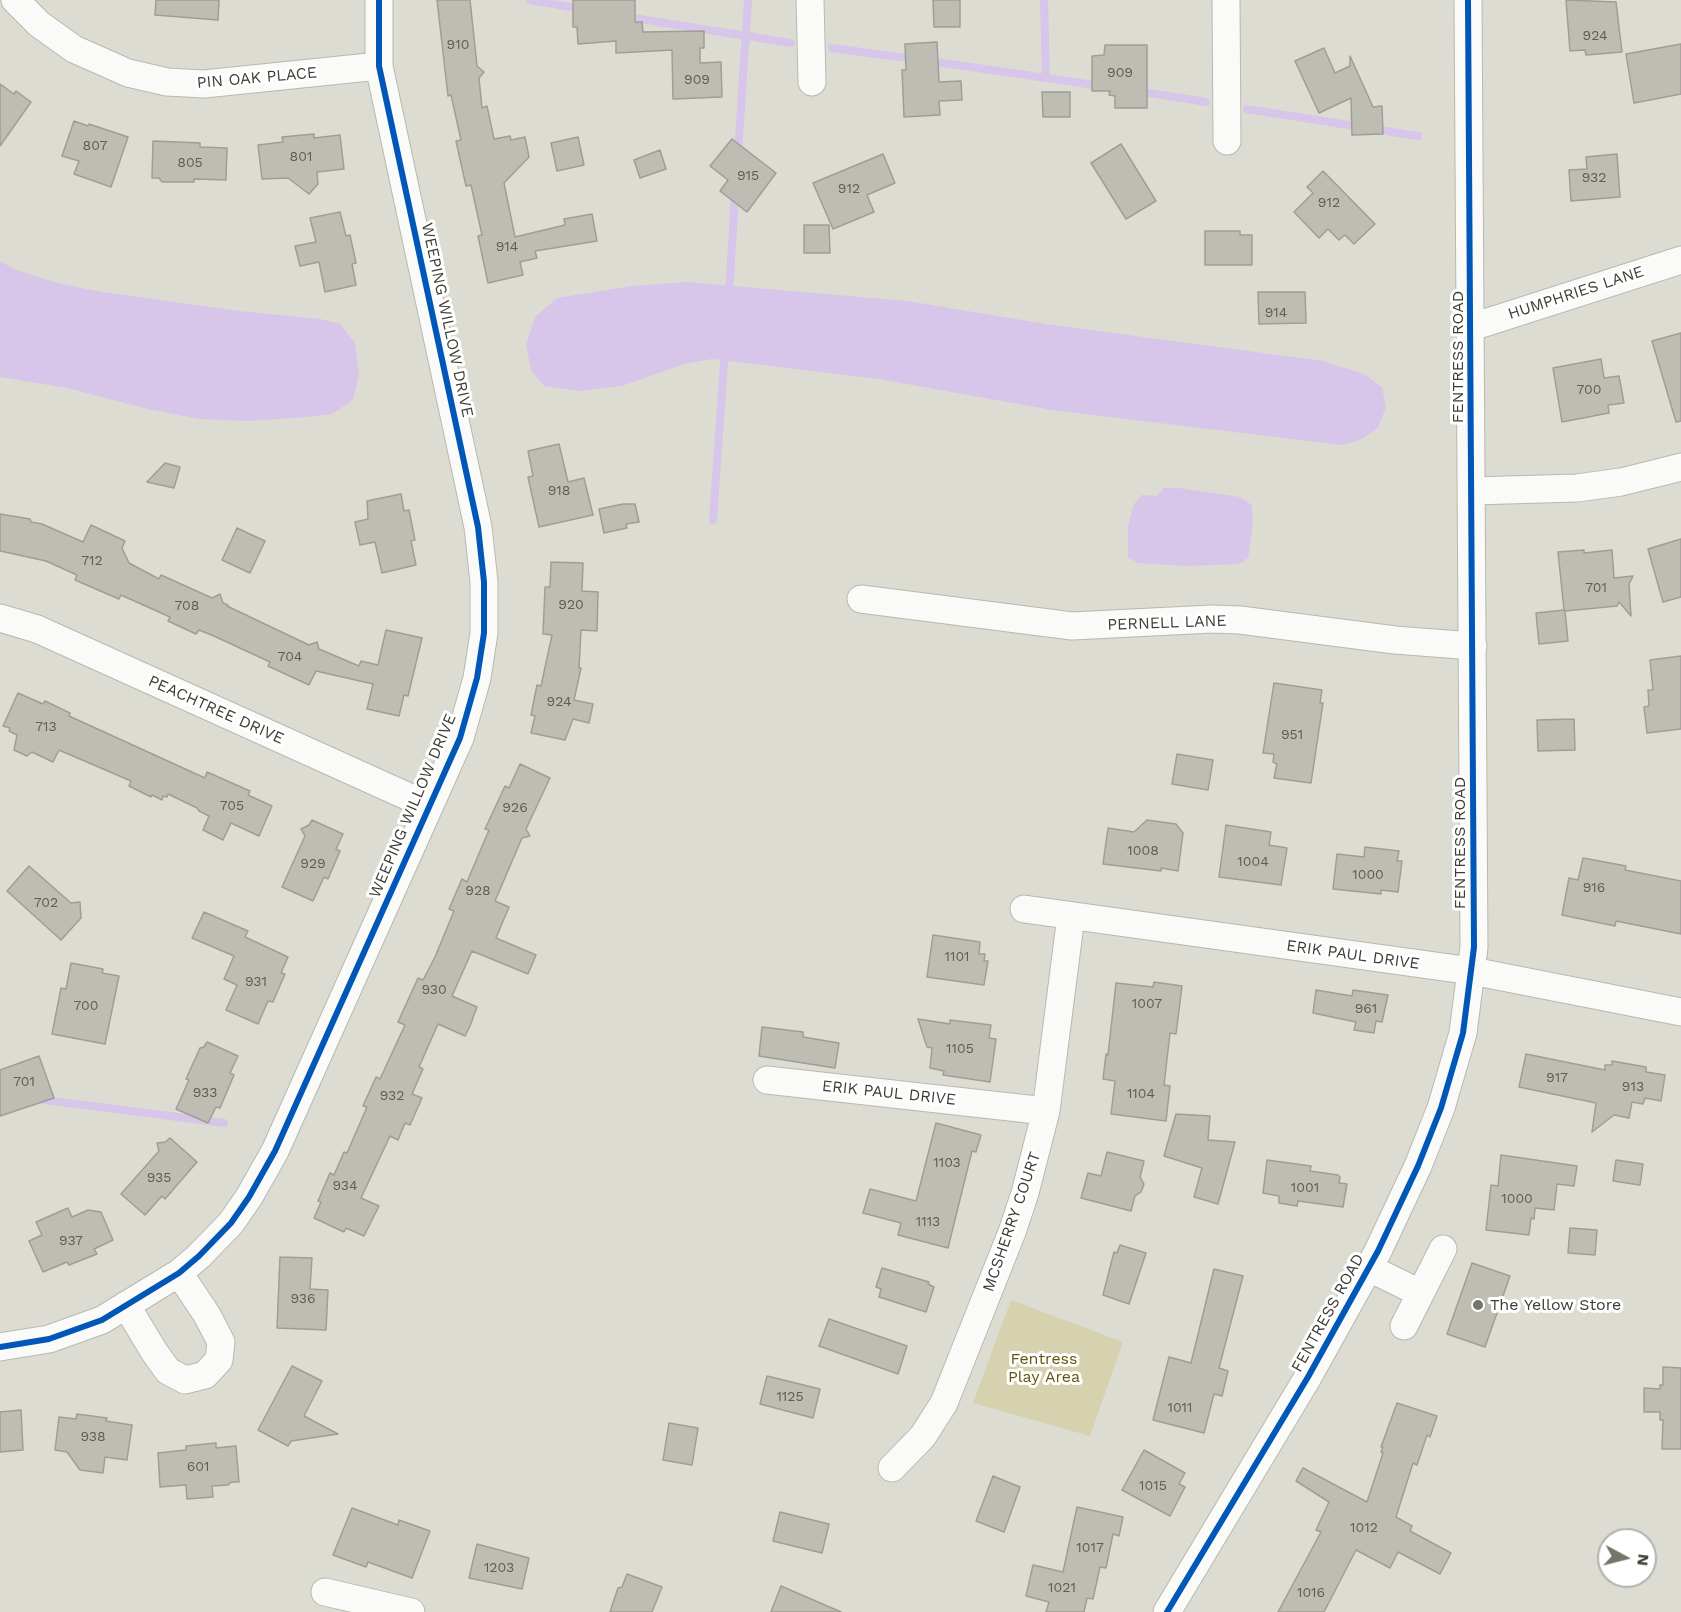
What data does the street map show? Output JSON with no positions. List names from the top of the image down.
{
  "streets": {
    "street": [
      "PIN OAK PLACE",
      "HUMPHRIES LANE",
      "WEEPING WILLOW DRIVE",
      "FENTRESS ROAD",
      "PERNELL LANE",
      "PEACHTREE DRIVE",
      "ERIK PAUL DRIVE",
      "MCSHERRY COURT"
    ]
  },
  "crossings": [
    ["PIN OAK PLACE", "WEEPING WILLOW DRIVE"],
    ["HUMPHRIES LANE", "FENTRESS ROAD"],
    ["WEEPING WILLOW DRIVE", "PEACHTREE DRIVE"],
    ["FENTRESS ROAD", "PERNELL LANE"],
    ["FENTRESS ROAD", "ERIK PAUL DRIVE"],
    ["ERIK PAUL DRIVE", "MCSHERRY COURT"]
  ],
  "parks": ["Fentress Play Area"],
  "places": ["The Yellow Store"],
  "house_numbers": [
    "924",
    "910",
    "909",
    "909",
    "807",
    "801",
    "805",
    "915",
    "932",
    "912",
    "912",
    "914",
    "914",
    "700",
    "918",
    "712",
    "701",
    "920",
    "708",
    "704",
    "924",
    "713",
    "951",
    "705",
    "926",
    "1008",
    "1004",
    "929",
    "1000",
    "916",
    "928",
    "702",
    "1101",
    "931",
    "930",
    "1007",
    "700",
    "961",
    "1105",
    "917",
    "701",
    "913",
    "933",
    "1104",
    "932",
    "1103",
    "935",
    "934",
    "1001",
    "1000",
    "1113",
    "937",
    "936",
    "1125",
    "1011",
    "938",
    "601",
    "1015",
    "1012",
    "1017",
    "1203",
    "1021",
    "1016"
  ],
  "north": "right"
}
